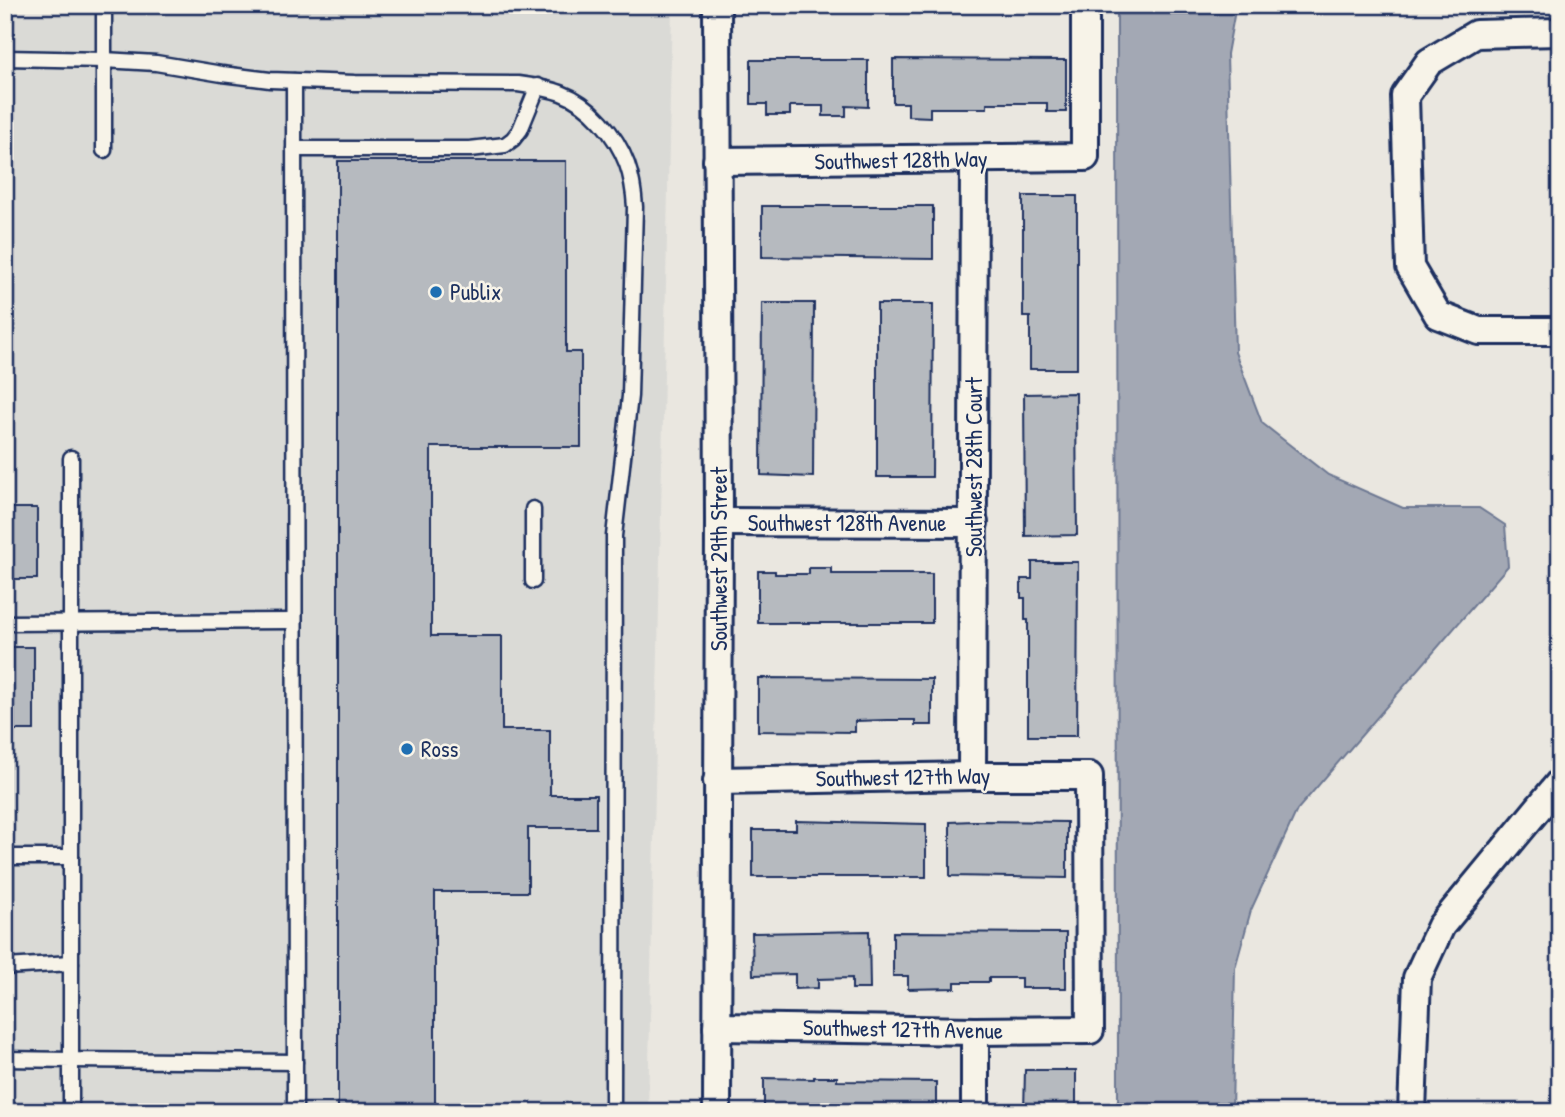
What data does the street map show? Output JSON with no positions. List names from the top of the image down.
{
  "streets": {
    "street": [
      "Southwest 128th Way",
      "Southwest 28th Court",
      "Southwest 128th Avenue",
      "Southwest 29th Street",
      "Southwest 127th Way",
      "Southwest 127th Avenue"
    ]
  },
  "crossings": [
    ["Southwest 128th Way", "Southwest 28th Court"],
    ["Southwest 128th Way", "Southwest 29th Street"],
    ["Southwest 28th Court", "Southwest 128th Avenue"],
    ["Southwest 28th Court", "Southwest 127th Way"],
    ["Southwest 128th Avenue", "Southwest 29th Street"],
    ["Southwest 29th Street", "Southwest 127th Way"],
    ["Southwest 29th Street", "Southwest 127th Avenue"],
    ["Southwest 127th Way", "Southwest 127th Avenue"]
  ],
  "places": ["Publix", "Ross"]
}
